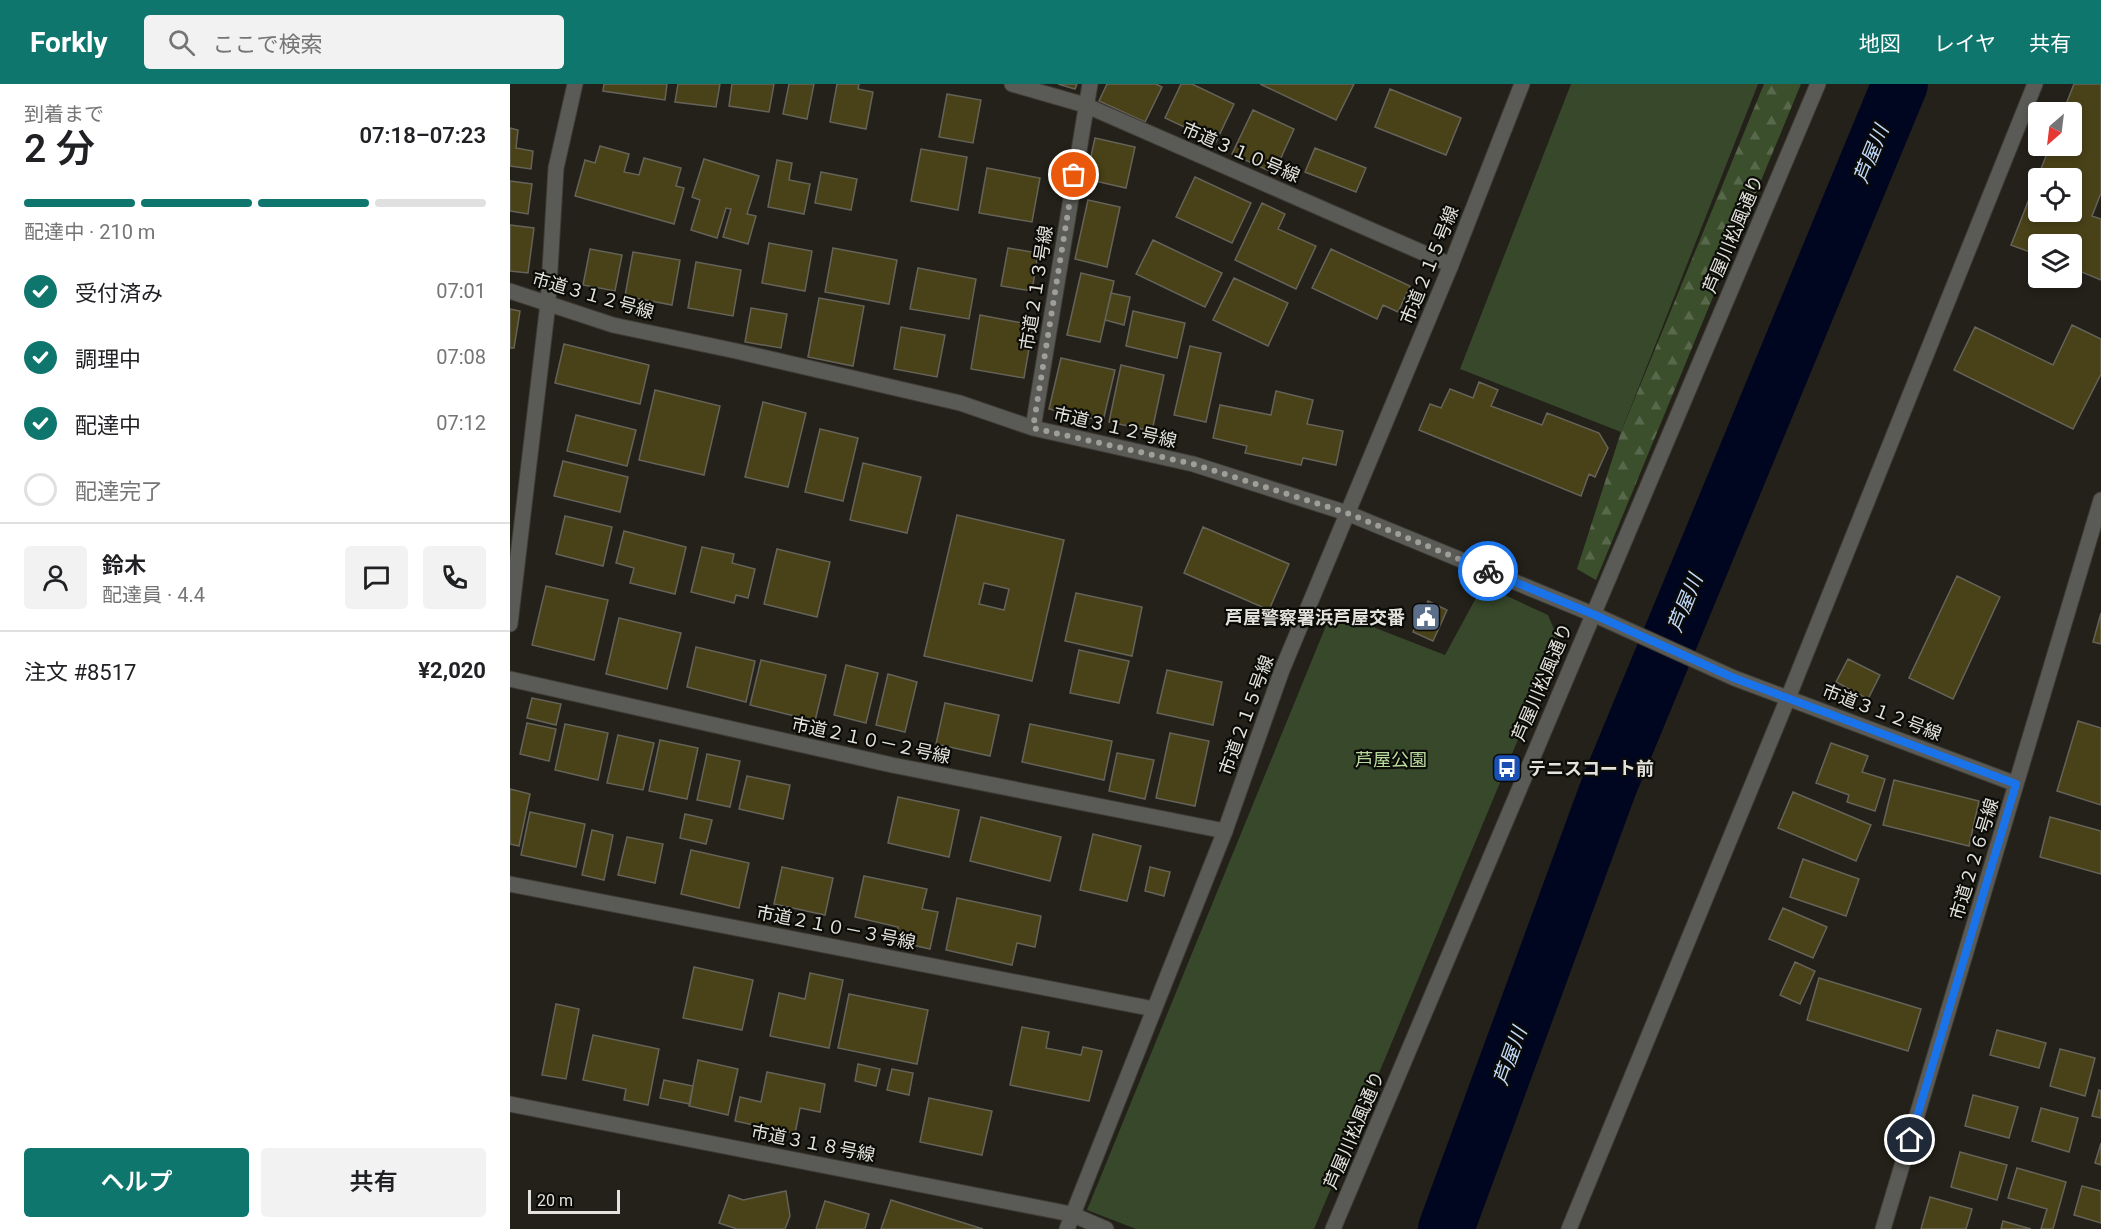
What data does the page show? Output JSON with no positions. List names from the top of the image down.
{
  "streets": {
    "street": [
      "市道３１０号線",
      "芦屋川松風通り",
      "市道２１５号線",
      "市道２１３号線",
      "市道３１２号線",
      "市道２１０－２号線",
      "市道２２６号線",
      "市道２１０－３号線",
      "市道３１８号線"
    ]
  },
  "crossings": [
    ["市道３１０号線", "市道２１５号線"],
    ["市道３１０号線", "市道２１３号線"],
    ["芦屋川松風通り", "市道３１２号線"],
    ["市道２１５号線", "市道３１２号線"],
    ["市道２１５号線", "市道２１０－２号線"],
    ["市道２１５号線", "市道２１０－３号線"],
    ["市道２１５号線", "市道３１８号線"],
    ["市道２１３号線", "市道３１２号線"],
    ["市道３１２号線", "市道２２６号線"]
  ],
  "water": ["芦屋川"],
  "parks": ["芦屋公園"],
  "places": {
    "public building": ["芦屋警察署浜芦屋交番"],
    "bus stop": ["テニスコート前"]
  },
  "scale_bar": "20 m",
  "north": "bottom left",
  "page": {
    "header": "Forkly",
    "search": "ここで検索",
    "nav": ["地図", "レイヤ", "共有"],
    "heading": ["2 分", "到着まで", "07:18–07:23"],
    "panel": [
      "鈴木",
      "配達員 · 4.4",
      "注文 #8517",
      "¥2,020"
    ],
    "bar": "配達中 · 210 m",
    "list": [
      ["受付済み", "07:01"],
      ["調理中", "07:08"],
      ["配達中", "07:12"],
      "配達完了"
    ],
    "buttons": ["ヘルプ", "共有"],
    "scale": "20 m"
  }
}
